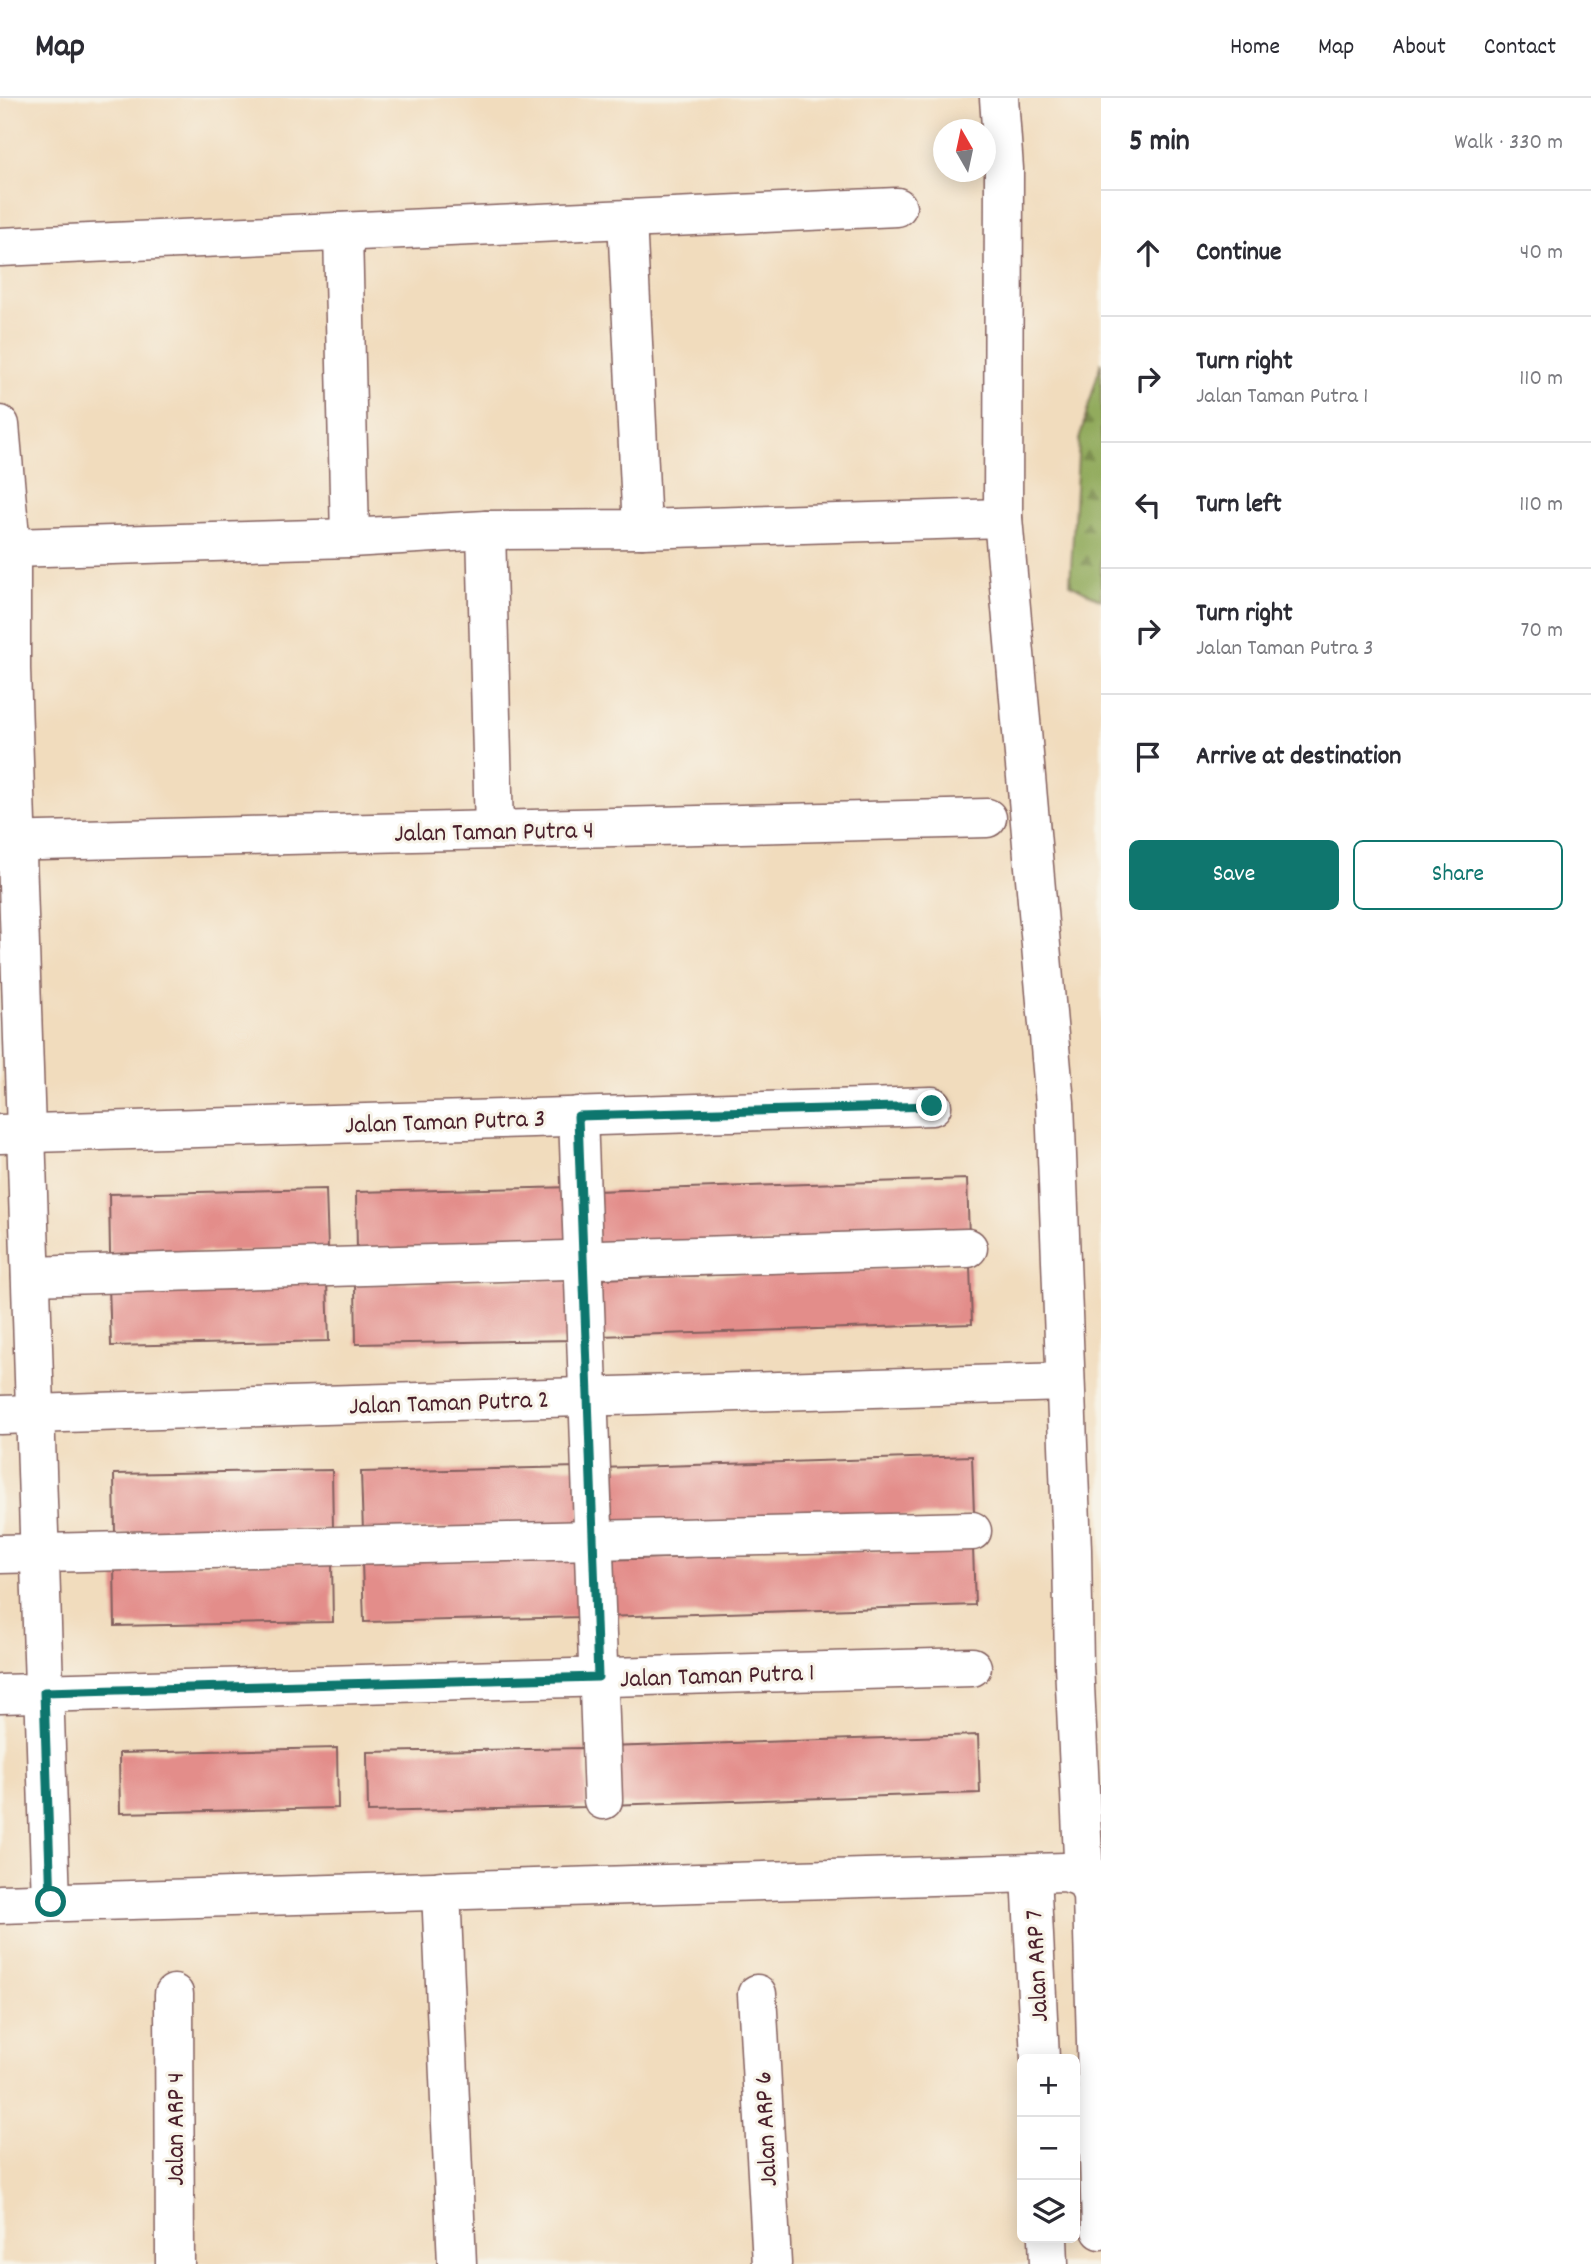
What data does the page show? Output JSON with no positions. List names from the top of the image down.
{
  "streets": {
    "street": [
      "Jalan Taman Putra 4",
      "Jalan Taman Putra 3",
      "Jalan Taman Putra 2",
      "Jalan Taman Putra 1",
      "Jalan ARP 7",
      "Jalan ARP 4",
      "Jalan ARP 6"
    ]
  },
  "north": "top",
  "page": {
    "header": "Map",
    "nav": [
      "Home",
      "Map",
      "About",
      "Contact"
    ],
    "heading": ["5 min", "Walk · 330 m"],
    "list": [
      ["Continue", "40 m"],
      ["Turn right", "Jalan Taman Putra 1", "110 m"],
      ["Turn left", "110 m"],
      ["Turn right", "Jalan Taman Putra 3", "70 m"],
      "Arrive at destination"
    ],
    "buttons": ["Save", "Share"],
    "map_buttons": ["+", "−"]
  }
}
